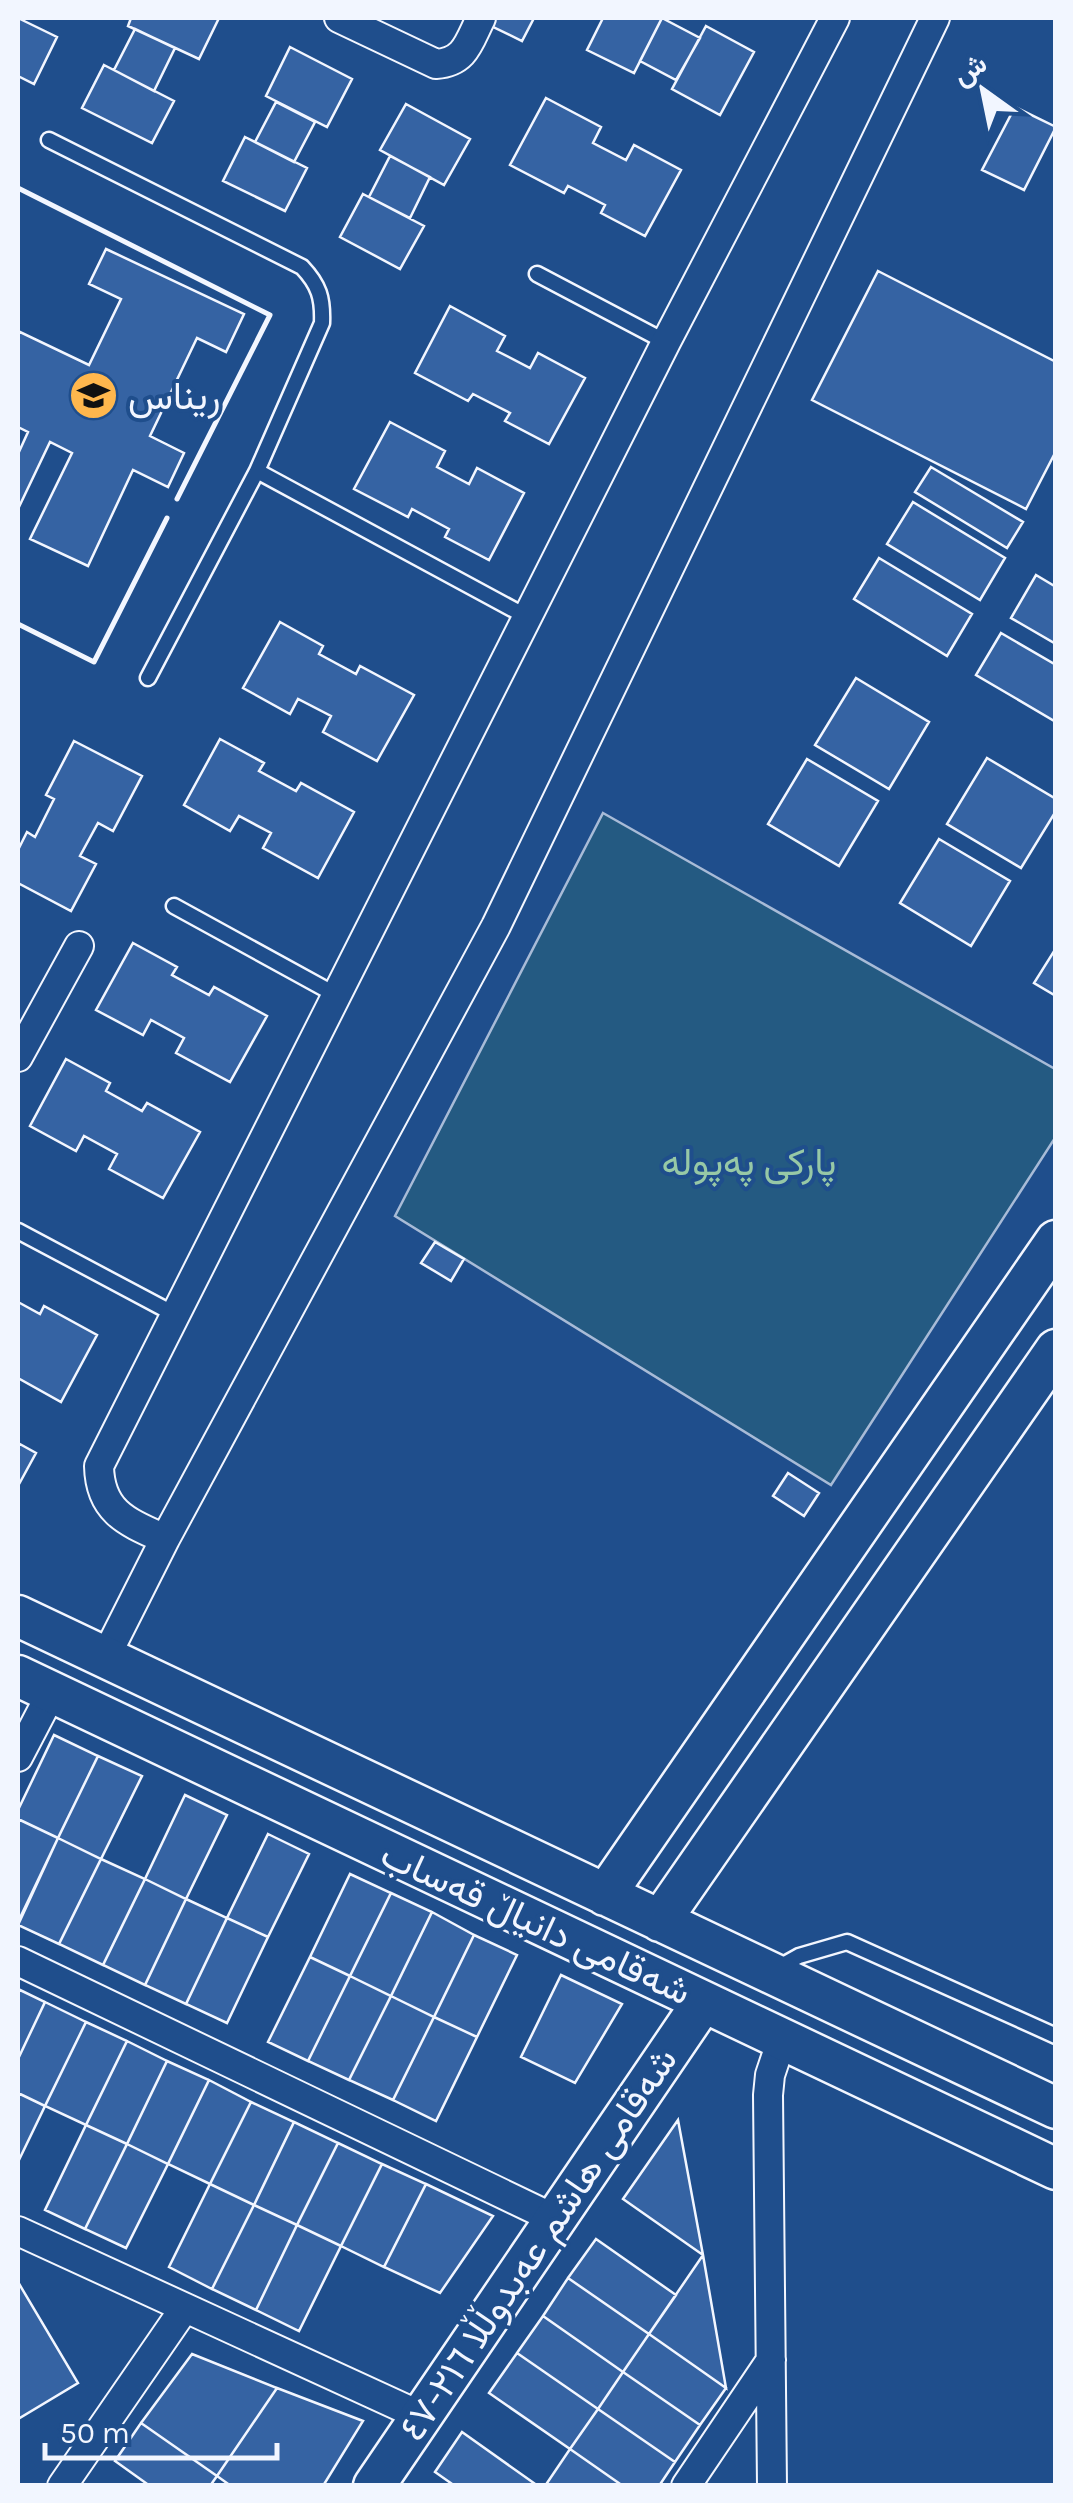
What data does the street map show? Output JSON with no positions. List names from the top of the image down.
{
  "streets": {
    "street": ["شەقامی دانیاڵ قەساب", "شەقامی هاشم عەبدوڵڵا ٢١٦-٤٧"]
  },
  "crossings": [
    ["شەقامی دانیاڵ قەساب", "شەقامی هاشم عەبدوڵڵا ٢١٦-٤٧"]
  ],
  "parks": ["پارکی پەپولە"],
  "places": {
    "school or university": ["ريناس"]
  },
  "scale_bar": "50 m",
  "north": "top left"
}
